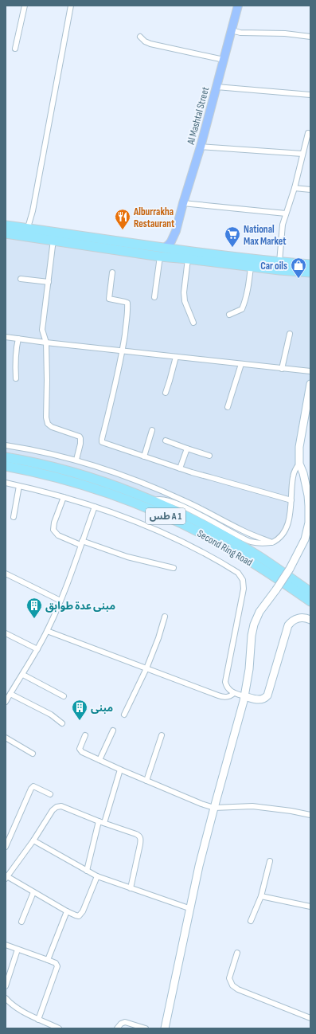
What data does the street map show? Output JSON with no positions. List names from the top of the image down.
{
  "streets": {
    "highway": ["طس A 1", "Second Ring Road"],
    "main road": ["Al Mashtal Street"]
  },
  "places": {
    "restaurant": ["Alburrakha Restaurant"],
    "supermarket": ["National Max Market"],
    "shop": ["Car oils"],
    "building": ["مبنى عدة طوابق", "مبنى"]
  }
}
